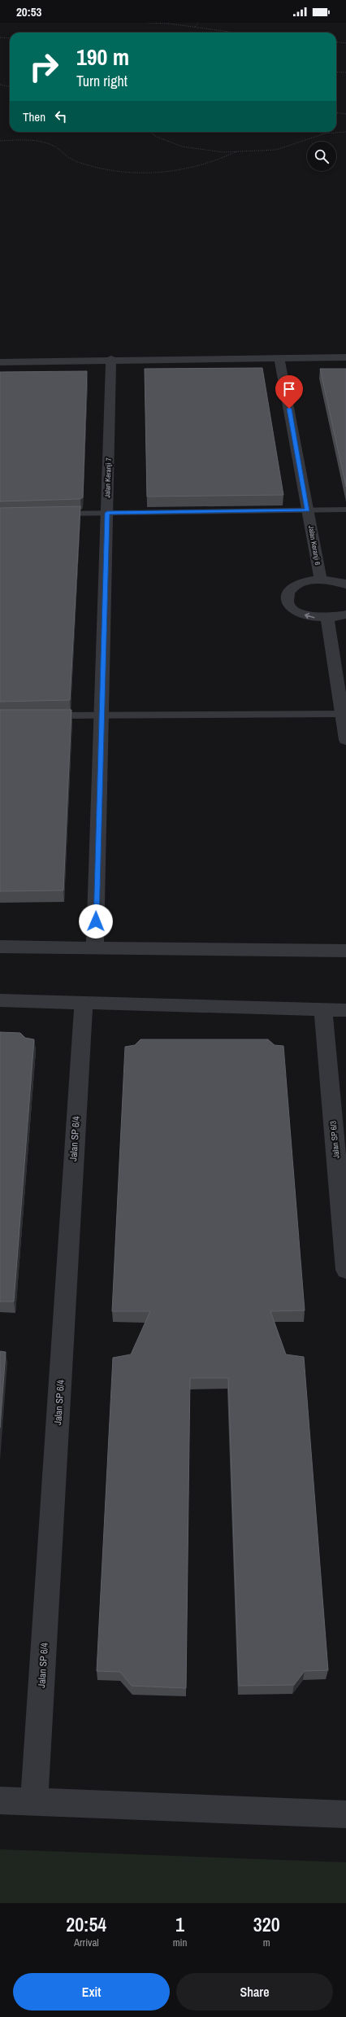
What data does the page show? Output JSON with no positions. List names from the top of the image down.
{
  "streets": {
    "street": [
      "Jalan Keranji 7",
      "Jalan Keranji 6",
      "Jalan SP 6/4",
      "Jalan SP 6/3"
    ]
  },
  "page": {
    "status": "20:53",
    "turn": ["190 m", "Turn right"],
    "then": "Then",
    "eta": [
      "20:54",
      "Arrival",
      "1",
      "min",
      "320",
      "m"
    ],
    "buttons": ["Exit", "Share"]
  }
}
